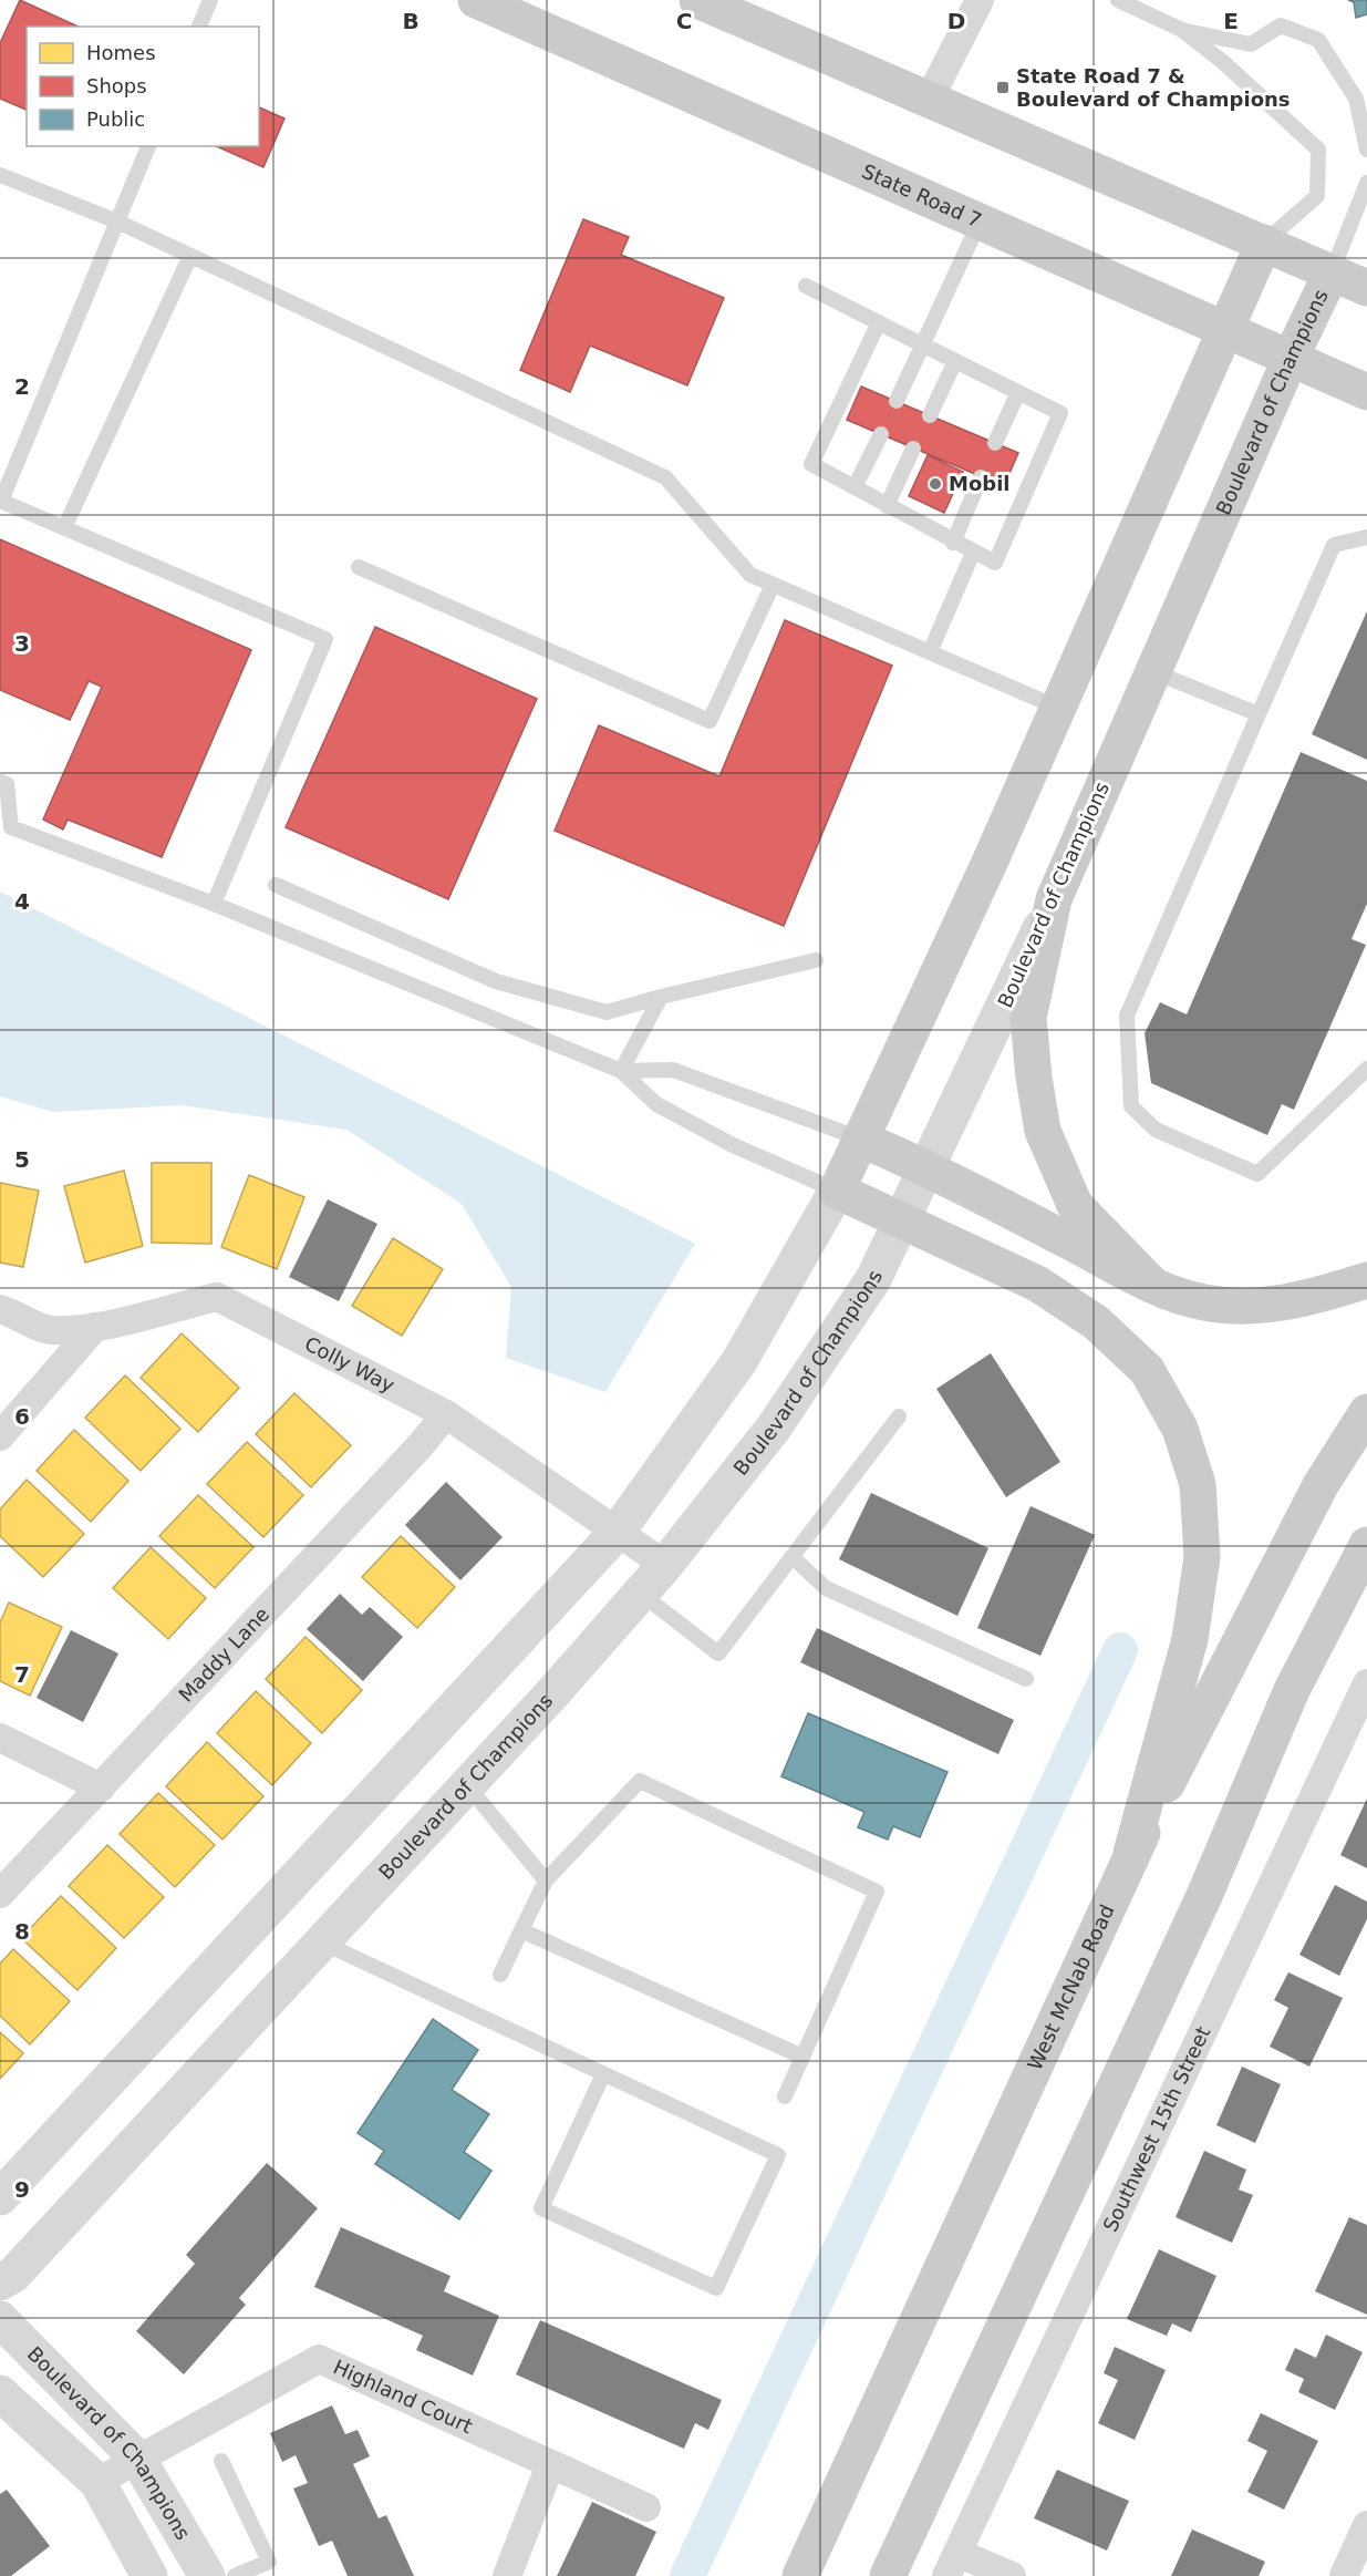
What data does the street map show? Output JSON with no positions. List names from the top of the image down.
{
  "streets": {
    "main road": ["State Road 7", "Boulevard of Champions", "West McNab Road"],
    "street": [
      "Colly Way",
      "Maddy Lane",
      "Southwest 15th Street",
      "Highland Court"
    ]
  },
  "crossings": [
    ["State Road 7", "Boulevard of Champions"],
    ["Boulevard of Champions", "Colly Way"],
    ["Boulevard of Champions", "Highland Court"],
    ["Colly Way", "Maddy Lane"]
  ],
  "places": {
    "transit": ["State Road 7 & Boulevard of Champions"],
    "other": ["Mobil"]
  },
  "legend": ["Homes", "Shops", "Public"],
  "grid": {
    "columns": [
      "B",
      "C",
      "D",
      "E"
    ],
    "rows": [
      "2",
      "3",
      "4",
      "5",
      "6",
      "7",
      "8",
      "9"
    ]
  }
}
